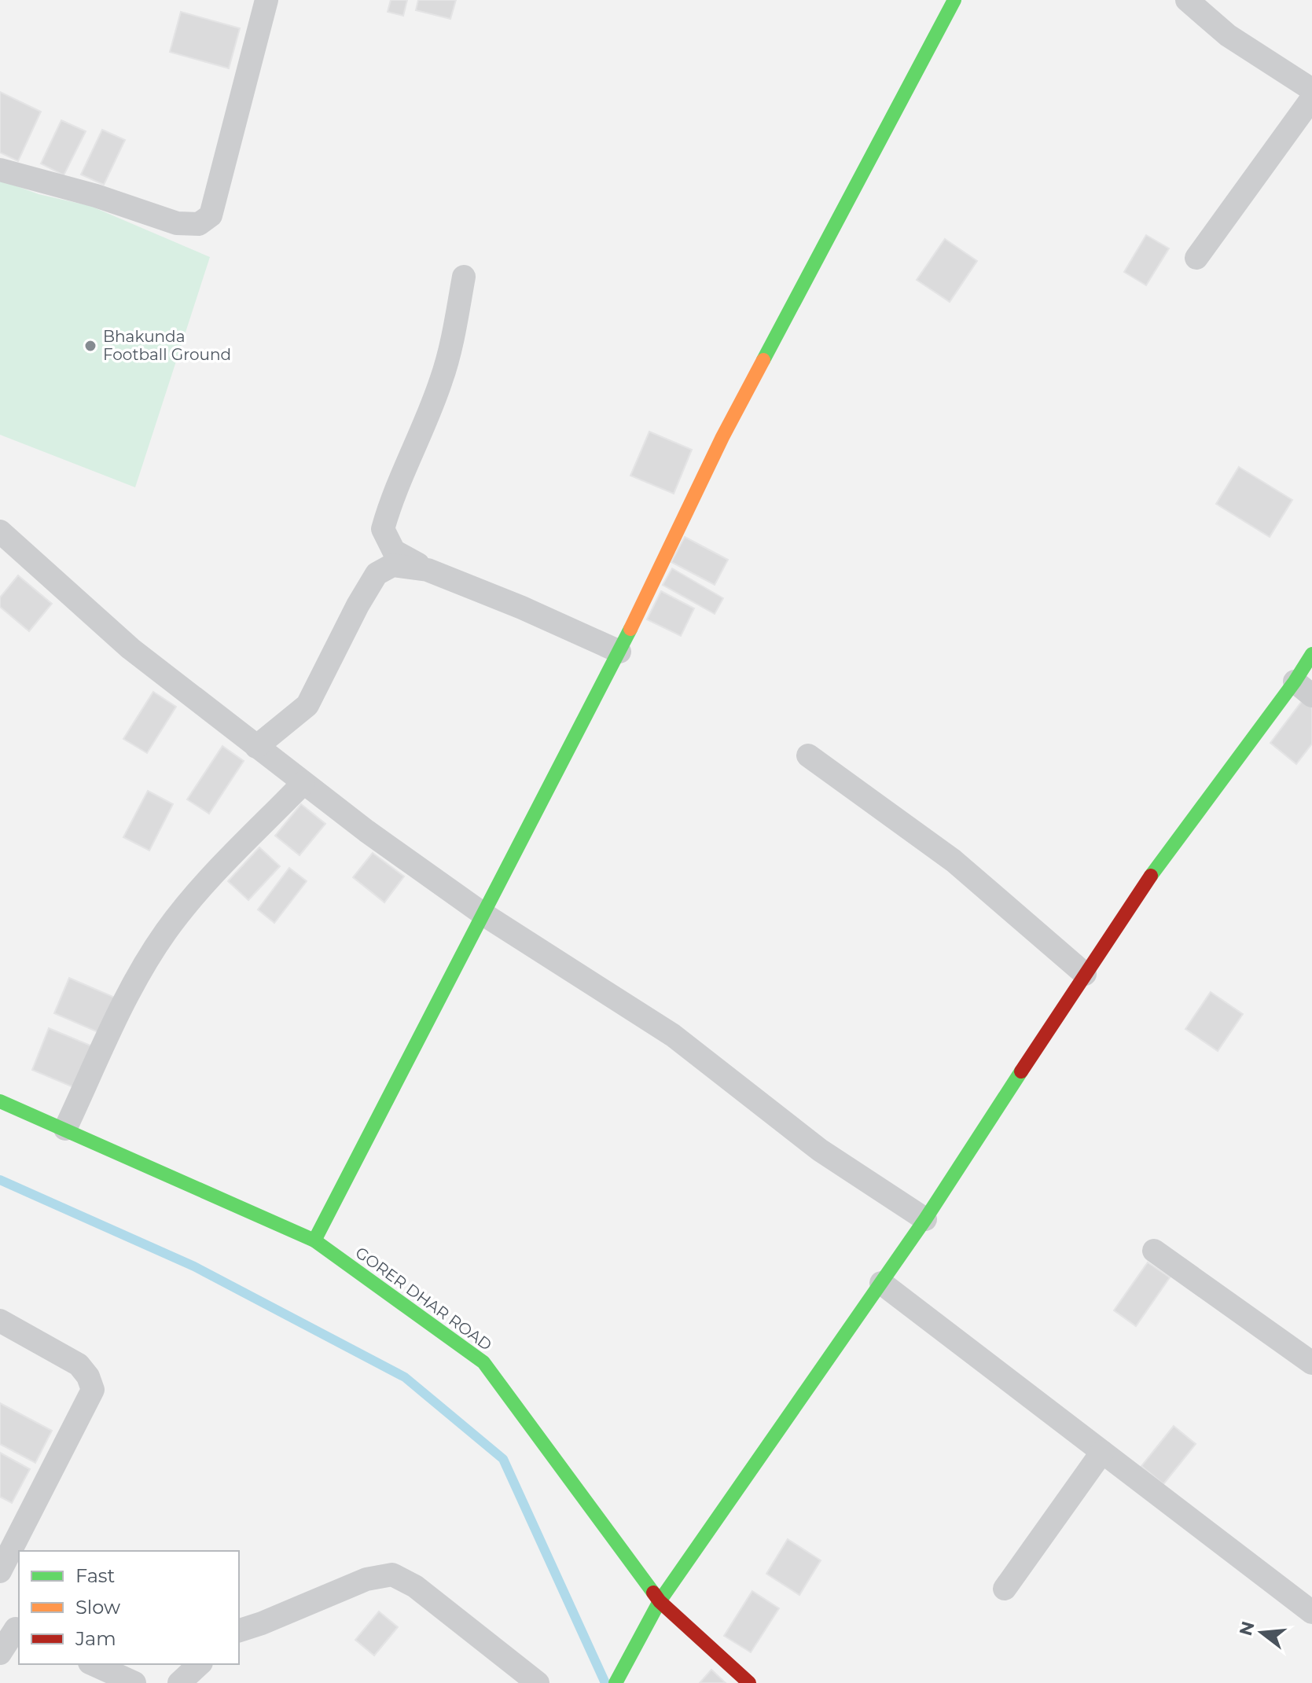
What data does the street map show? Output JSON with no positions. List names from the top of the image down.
{
  "streets": {
    "street": ["GORER DHAR ROAD"]
  },
  "places": ["Bhakunda Football Ground"],
  "legend": ["Fast", "Slow", "Jam"],
  "north": "left"
}
